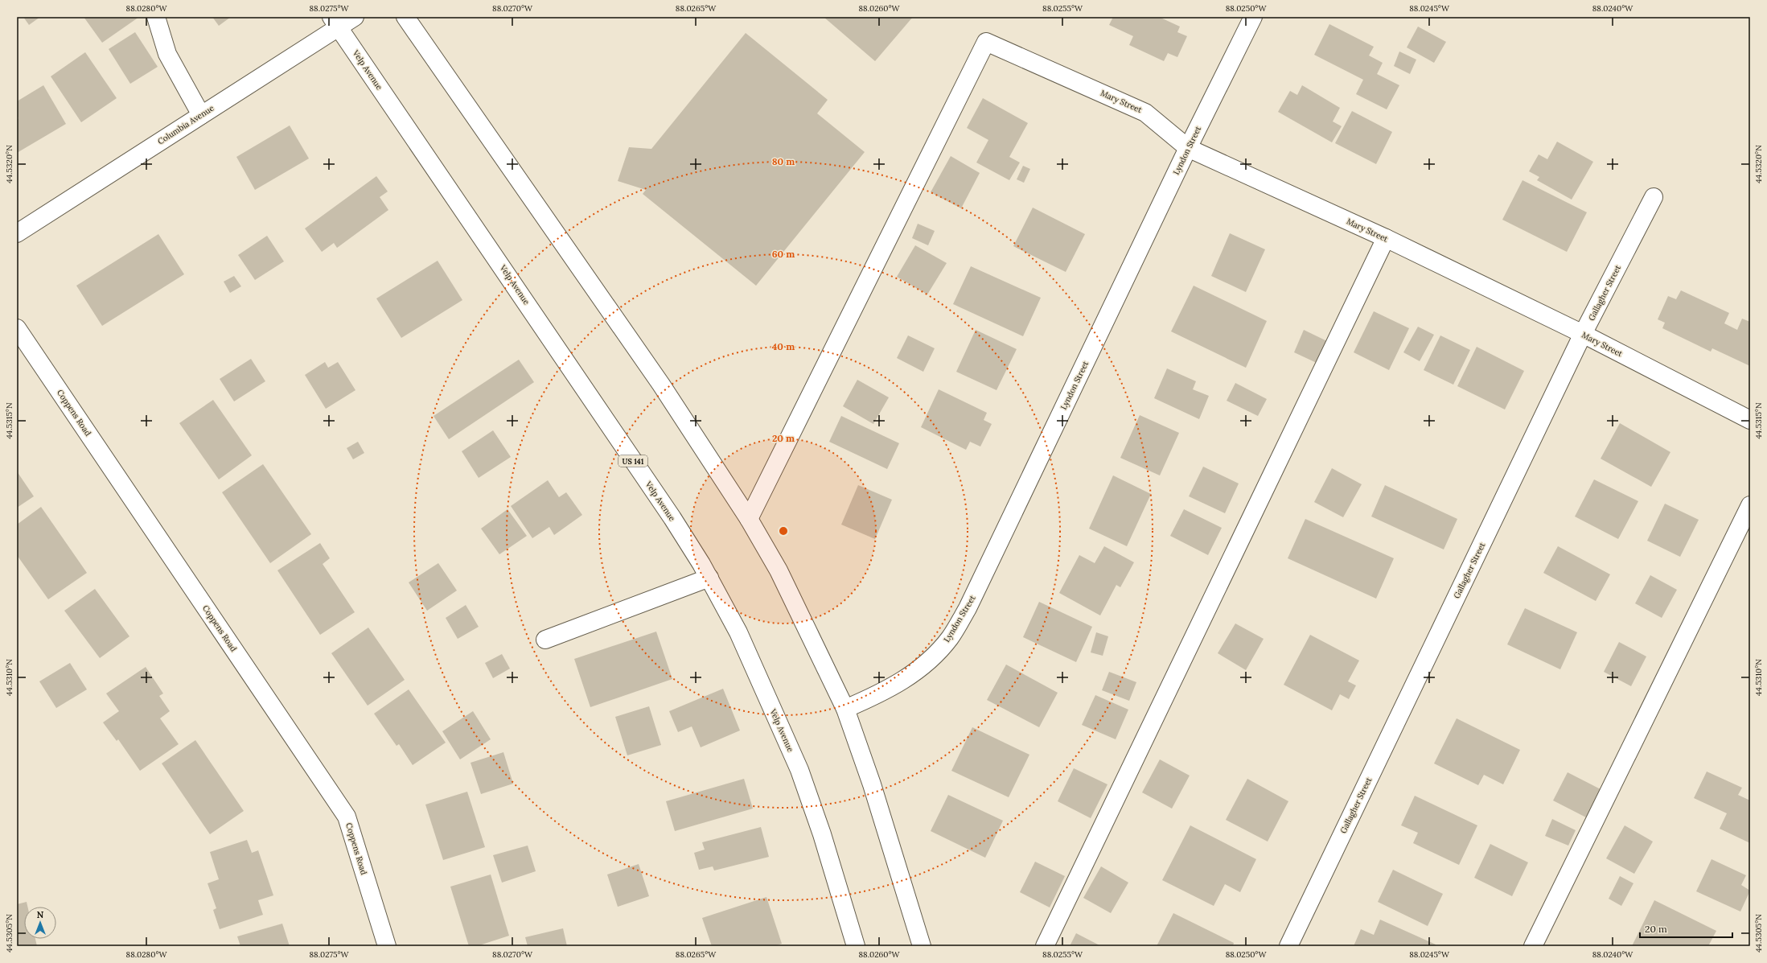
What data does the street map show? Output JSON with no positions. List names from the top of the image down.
{
  "streets": {
    "street": [
      "Velp Avenue",
      "Mary Street",
      "Columbia Avenue",
      "Lyndon Street",
      "Gallagher Street",
      "Coppens Road",
      "US 141"
    ]
  },
  "crossings": [
    ["Velp Avenue", "Columbia Avenue"],
    ["Mary Street", "Lyndon Street"],
    ["Mary Street", "Gallagher Street"]
  ],
  "scale_bar": "20 m",
  "north": "top",
  "coordinates": [
    "88.0280°W",
    "88.0275°W",
    "88.0270°W",
    "88.0265°W",
    "88.0260°W",
    "88.0255°W",
    "88.0250°W",
    "88.0245°W",
    "88.0240°W",
    "44.5320°N",
    "44.5315°N",
    "44.5310°N",
    "44.5305°N"
  ],
  "rings": [
    "80 m",
    "60 m",
    "40 m",
    "20 m"
  ]
}
